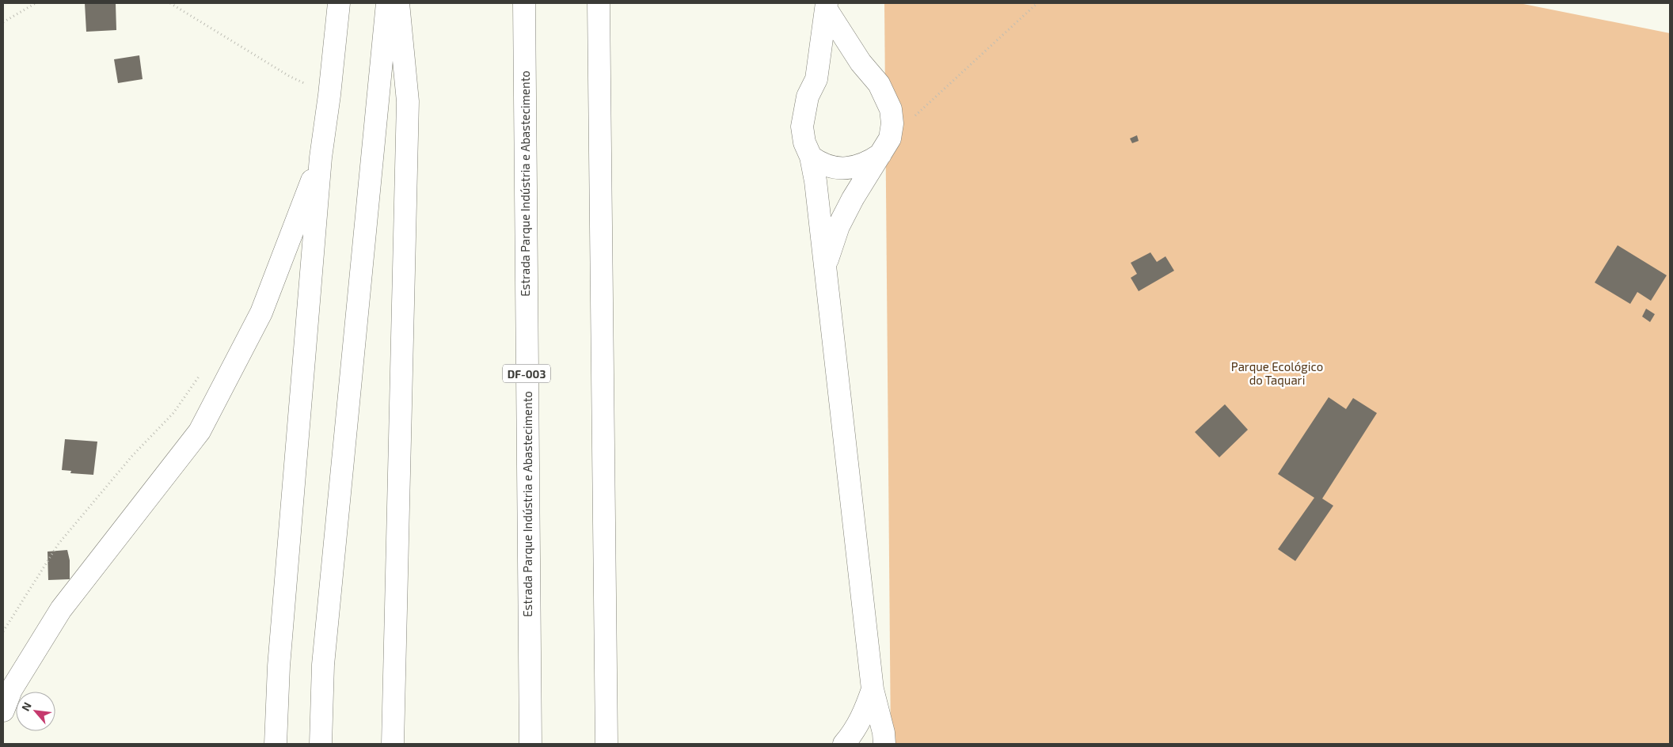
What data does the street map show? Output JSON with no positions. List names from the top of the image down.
{
  "streets": {
    "main road": ["Estrada Parque Indústria e Abastecimento", "DF-003"]
  },
  "parks": ["Parque Ecológico do Taquari"],
  "north": "top left"
}
